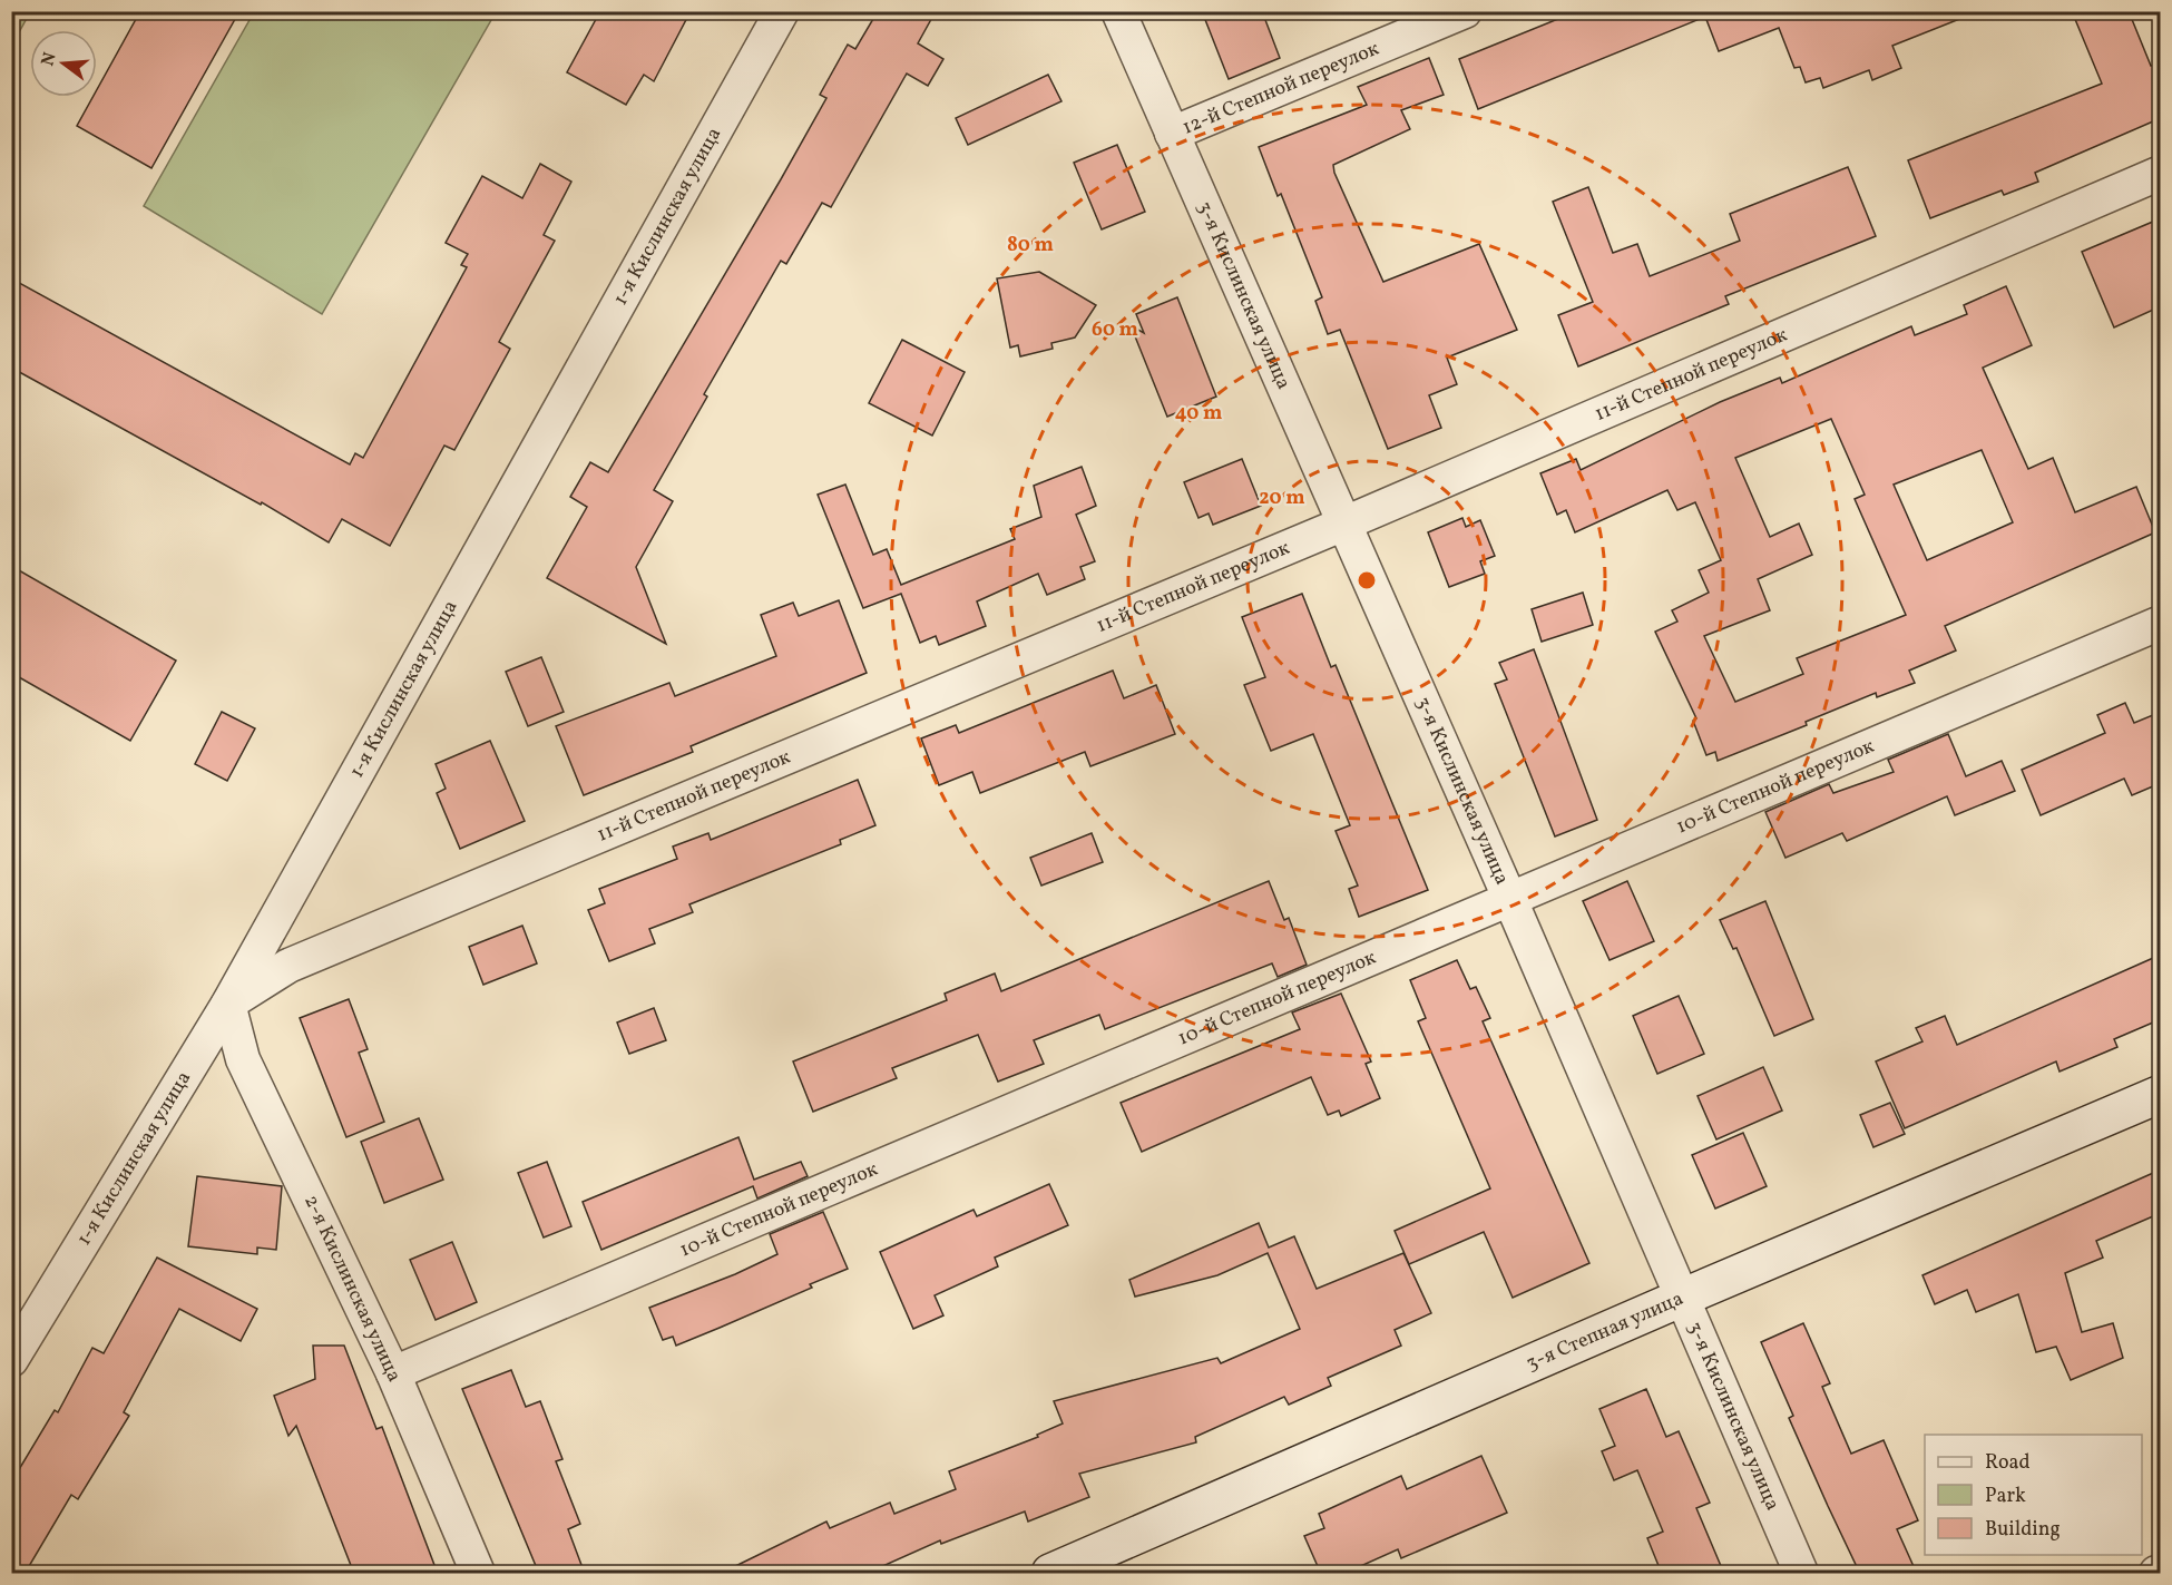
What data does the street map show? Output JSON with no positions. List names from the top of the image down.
{
  "streets": {
    "street": [
      "12-й Степной переулок",
      "1-я Кислинская улица",
      "3-я Кислинская улица",
      "11-й Степной переулок",
      "10-й Степной переулок",
      "2-я Кислинская улица",
      "3-я Степная улица"
    ]
  },
  "crossings": [
    ["12-й Степной переулок", "3-я Кислинская улица"],
    ["1-я Кислинская улица", "11-й Степной переулок"],
    ["1-я Кислинская улица", "2-я Кислинская улица"],
    ["3-я Кислинская улица", "11-й Степной переулок"],
    ["3-я Кислинская улица", "10-й Степной переулок"],
    ["3-я Кислинская улица", "3-я Степная улица"],
    ["11-й Степной переулок", "2-я Кислинская улица"],
    ["10-й Степной переулок", "2-я Кислинская улица"]
  ],
  "legend": ["Road", "Park", "Building"],
  "north": "left",
  "rings": [
    "80 m",
    "60 m",
    "40 m",
    "20 m"
  ]
}
